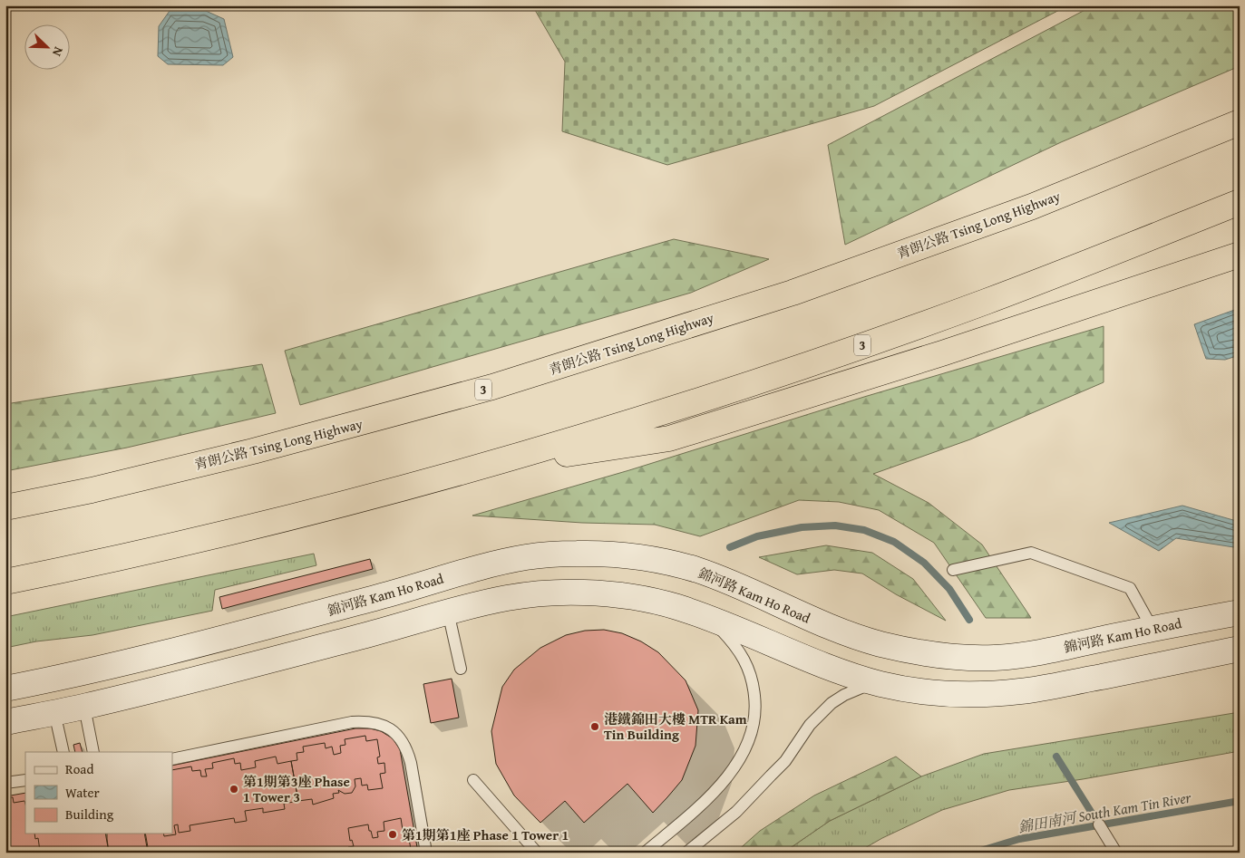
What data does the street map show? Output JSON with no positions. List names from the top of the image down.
{
  "streets": {
    "highway": ["青朗公路 Tsing Long Highway", "3"],
    "main road": ["錦河路 Kam Ho Road"]
  },
  "water": ["錦田南河 South Kam Tin River"],
  "places": ["港鐵錦田大樓 MTR Kam Tin Building", "第1期第3座 Phase 1 Tower 3", "第1期第1座 Phase 1 Tower 1"],
  "legend": ["Road", "Water", "Building"],
  "north": "bottom right"
}
